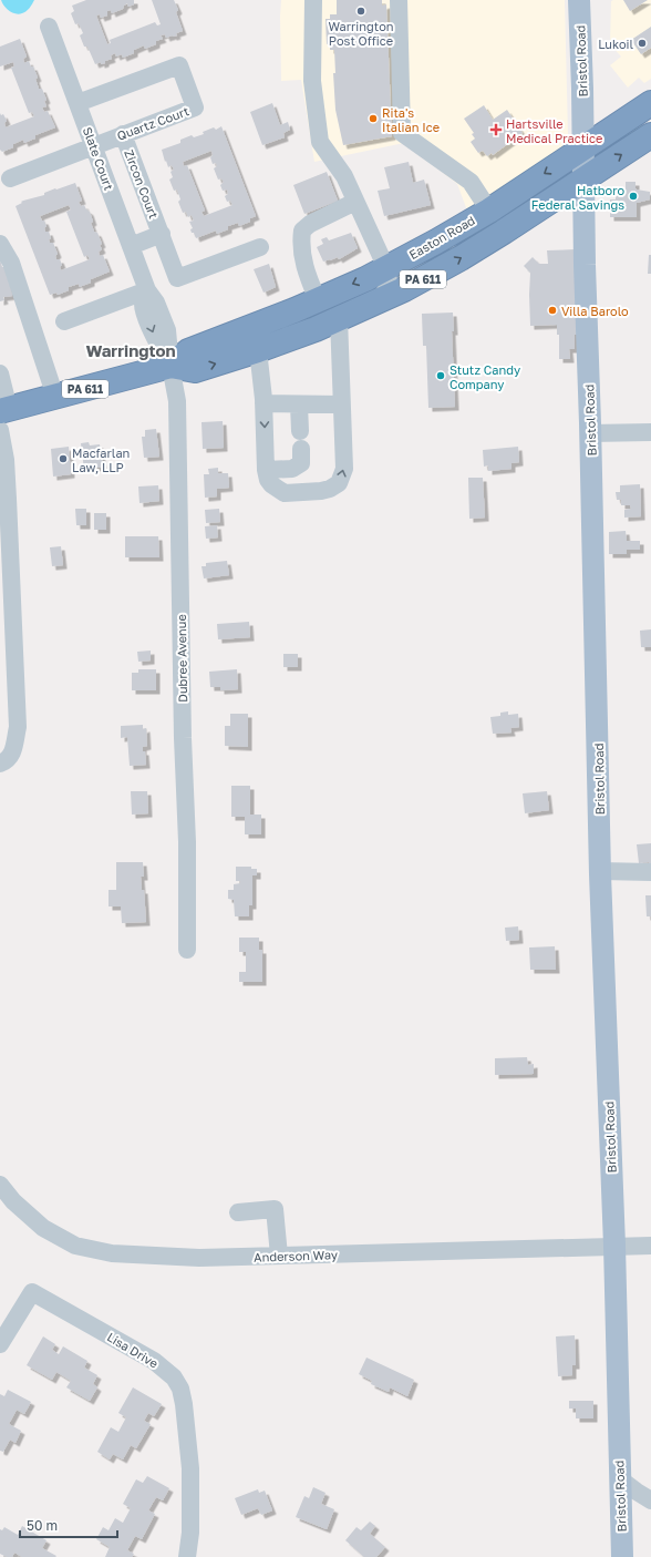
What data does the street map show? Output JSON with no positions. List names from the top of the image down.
{
  "streets": {
    "highway": ["Easton Road", "PA 611"],
    "main road": ["Bristol Road"],
    "street": [
      "Quartz Court",
      "Slate Court",
      "Zircon Court",
      "Dubree Avenue",
      "Anderson Way",
      "Lisa Drive"
    ]
  },
  "crossings": [
    ["Bristol Road", "Easton Road"],
    ["Bristol Road", "Anderson Way"],
    ["Quartz Court", "Slate Court"],
    ["Quartz Court", "Zircon Court"],
    ["Slate Court", "Zircon Court"],
    ["Slate Court", "Easton Road"],
    ["Slate Court", "Dubree Avenue"],
    ["Easton Road", "Dubree Avenue"]
  ],
  "districts": ["Warrington"],
  "places": {
    "other": [
      "Warrington Post Office",
      "Lukoil",
      "Rita's Italian Ice",
      "Hatboro Federal Savings",
      "Villa Barolo",
      "Stutz Candy Company",
      "Macfarlan Law, LLP"
    ],
    "health": ["Hartsville Medical Practice"]
  },
  "scale_bar": "50 m"
}
